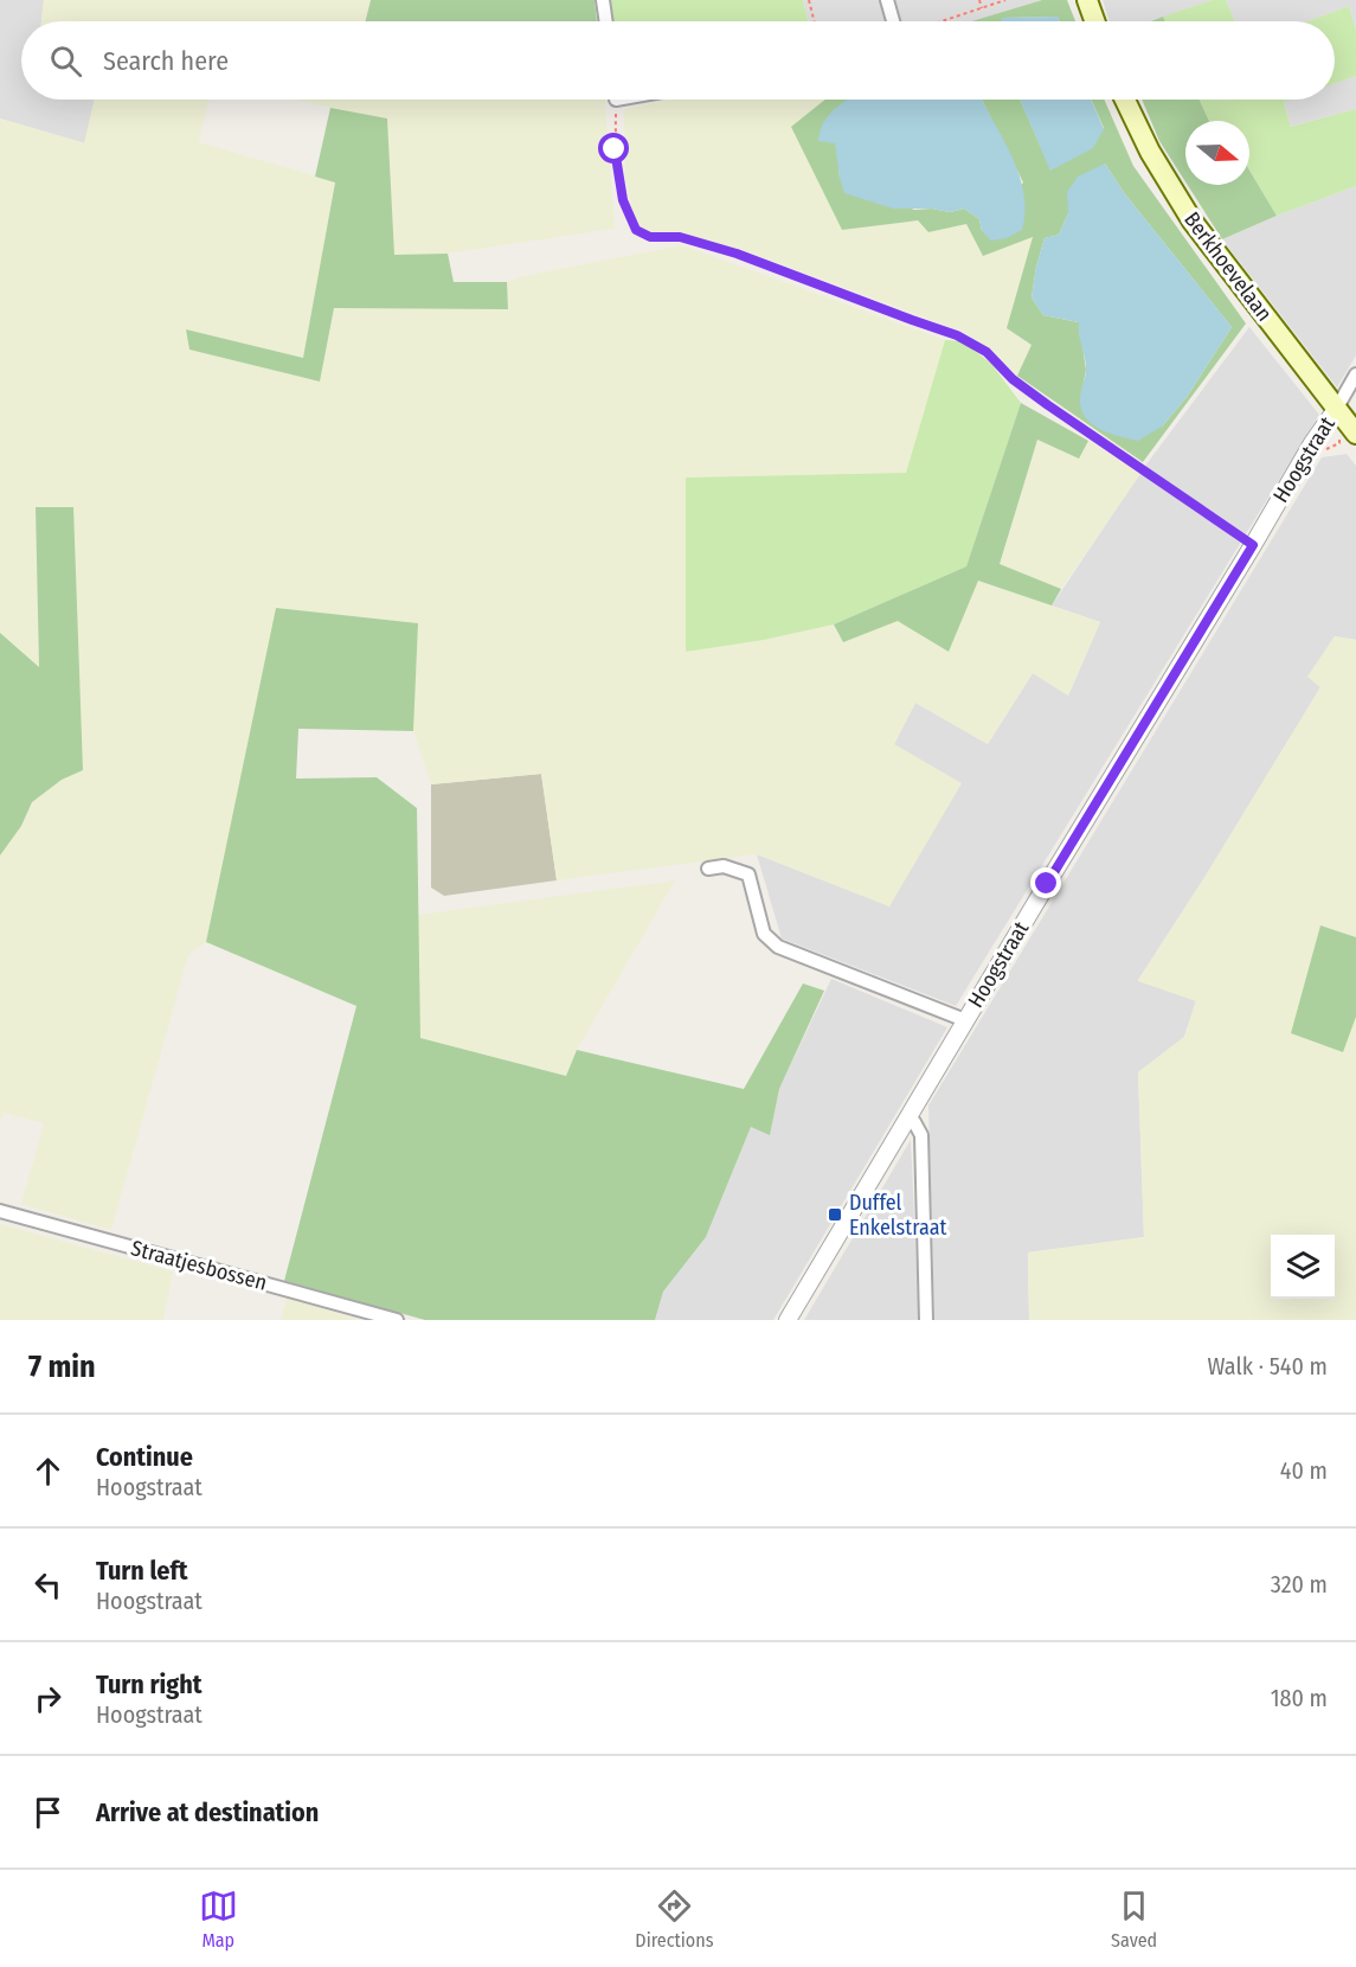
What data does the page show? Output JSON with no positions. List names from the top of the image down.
{
  "streets": {
    "main road": ["Berkhoevelaan"],
    "street": ["Hoogstraat", "Straatjesbossen"]
  },
  "crossings": [
    ["Berkhoevelaan", "Hoogstraat"]
  ],
  "places": {
    "transit": ["Duffel Enkelstraat"]
  },
  "north": "right",
  "page": {
    "search": "Search here",
    "heading": ["7 min", "Walk · 540 m"],
    "list": [
      ["Continue", "Hoogstraat", "40 m"],
      ["Turn left", "Hoogstraat", "320 m"],
      ["Turn right", "Hoogstraat", "180 m"],
      "Arrive at destination"
    ],
    "nav": ["Map", "Directions", "Saved"]
  }
}
